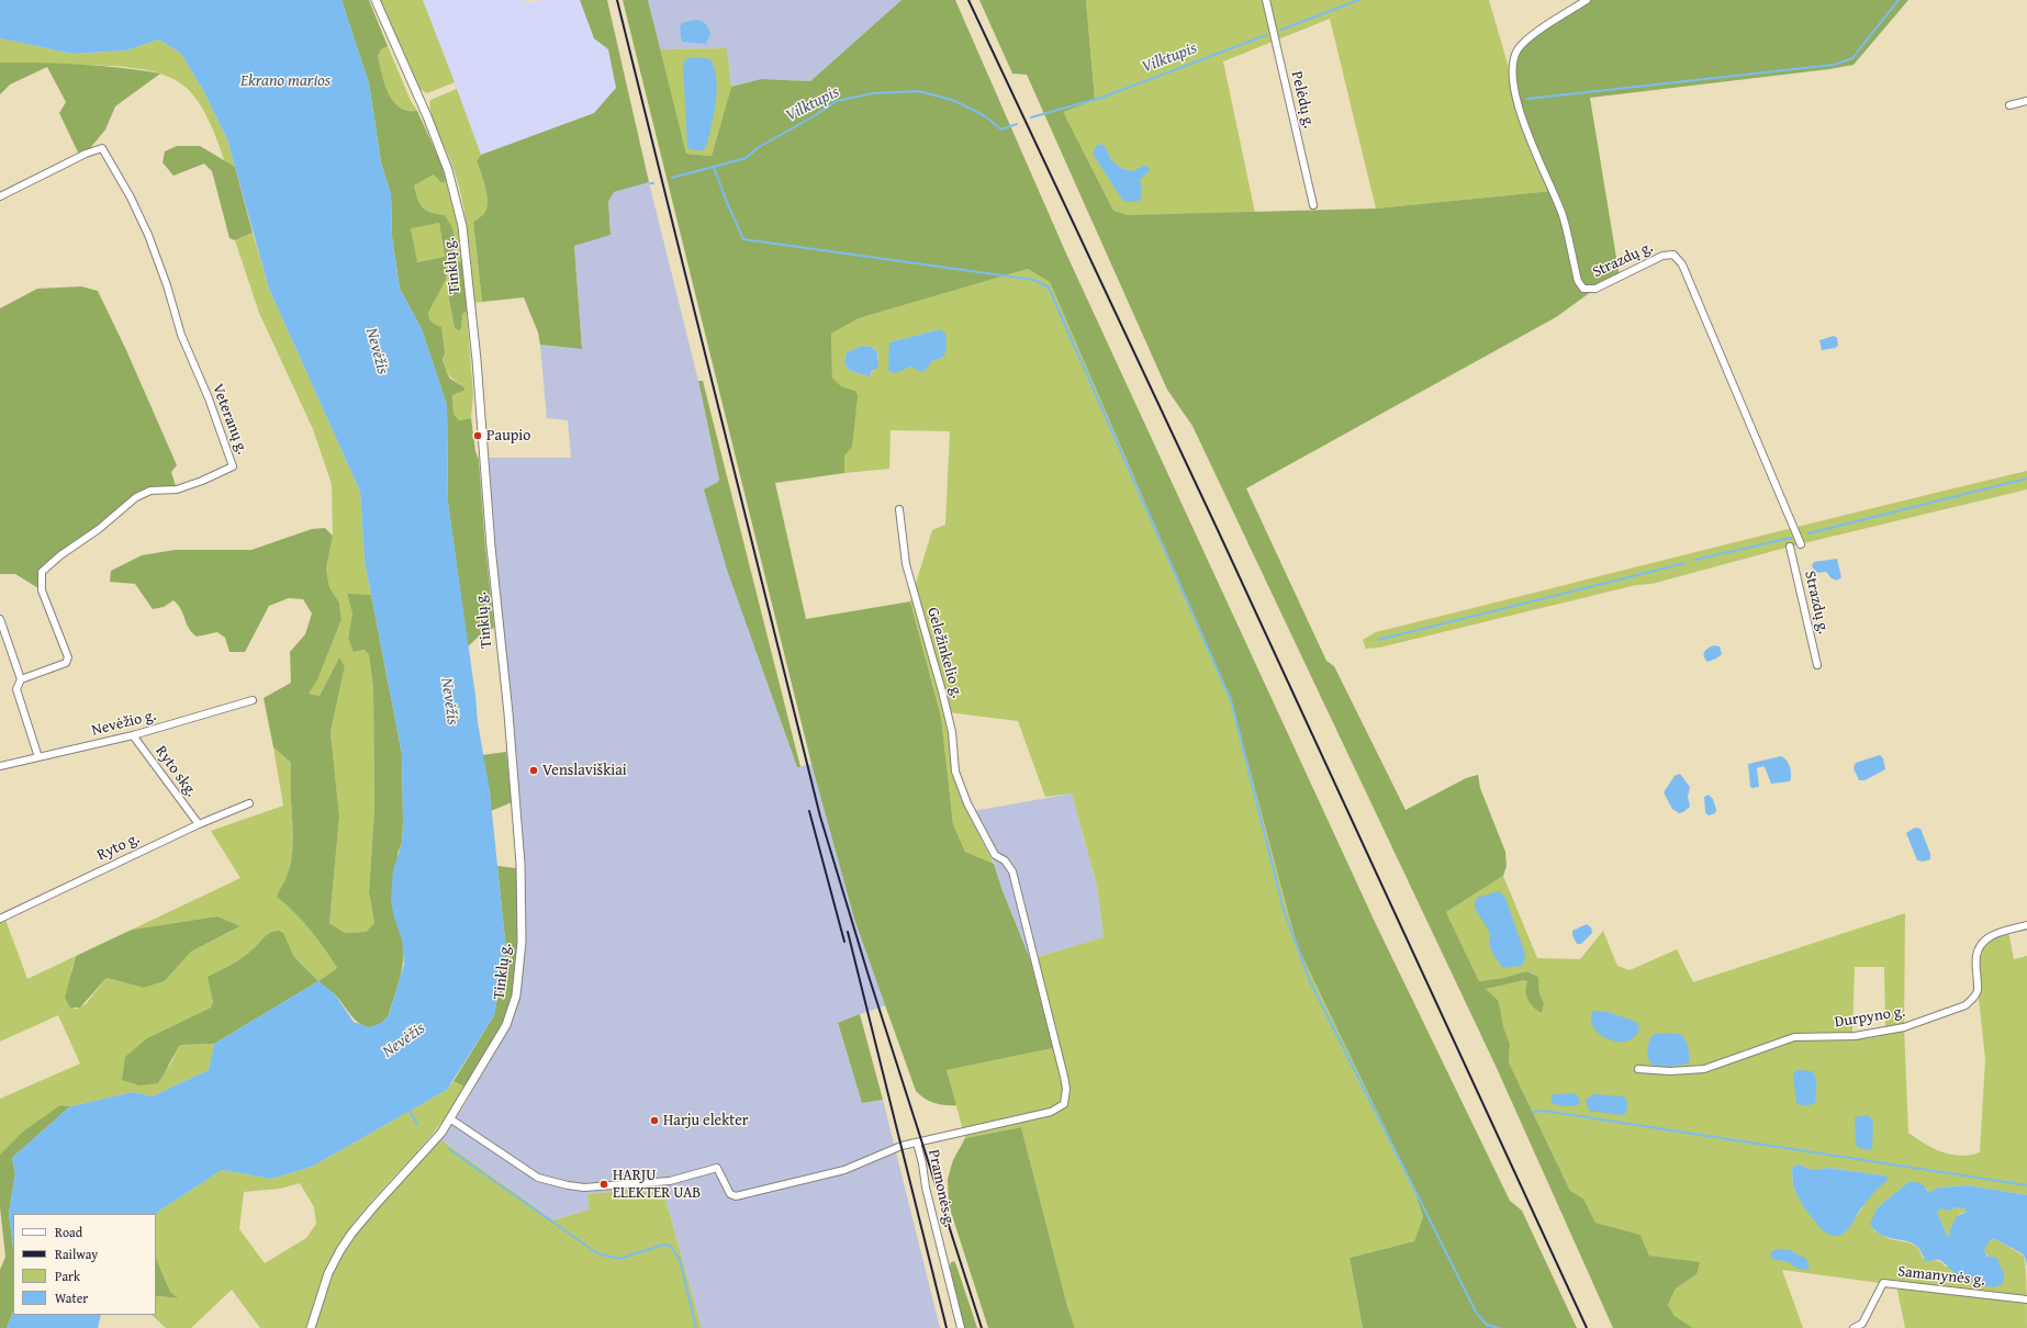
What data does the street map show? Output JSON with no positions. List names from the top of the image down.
{
  "streets": {
    "main road": ["Tinklų g."],
    "street": [
      "Pelėdų g.",
      "Strazdų g.",
      "Veteranų g.",
      "Geležinkelio g.",
      "Nevėžio g.",
      "Ryto skg.",
      "Ryto g.",
      "Durpyno g.",
      "Pramonės g.",
      "Samanynės g."
    ]
  },
  "crossings": [
    ["Geležinkelio g.", "Pramonės g."],
    ["Nevėžio g.", "Ryto skg."],
    ["Ryto skg.", "Ryto g."]
  ],
  "water": ["Vilktupis", "Ekrano marios", "Nevėžis"],
  "places": [
    "Paupio",
    "Venslaviškiai",
    "Harju elekter",
    "HARJU ELEKTER UAB"
  ],
  "legend": [
    "Road",
    "Railway",
    "Park",
    "Water"
  ]
}
